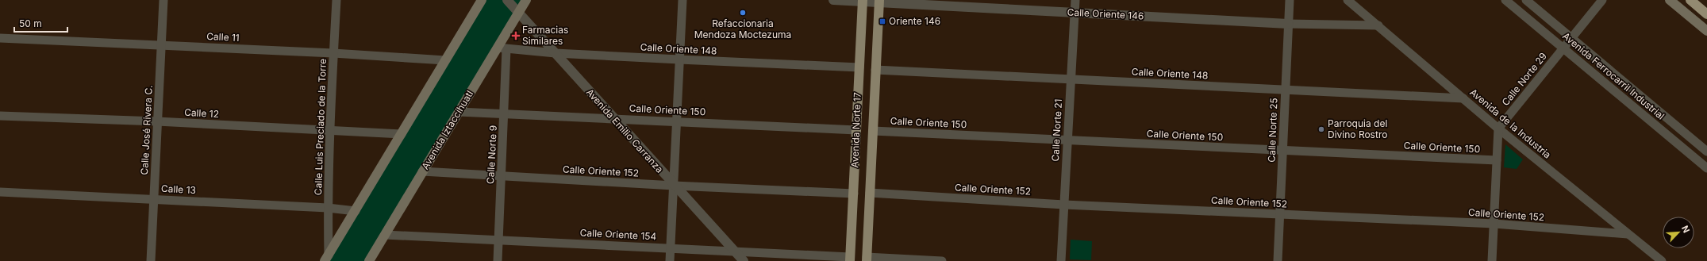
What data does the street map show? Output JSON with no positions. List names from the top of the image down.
{
  "streets": {
    "main road": ["Avenida Iztaccíhuatl", "Avenida Norte 17"],
    "street": [
      "Calle Oriente 146",
      "Calle 11",
      "Calle Oriente 148",
      "Avenida Ferrocarril Industrial",
      "Calle Norte 29",
      "Calle Oriente 150",
      "Calle 12",
      "Avenida de la Industria",
      "Calle Luis Preciado de la Torre",
      "Calle José Rivera C.",
      "Calle Norte 21",
      "Calle Norte 25",
      "Avenida Emilio Carranza",
      "Calle Norte 9",
      "Calle Oriente 152",
      "Calle 13",
      "Calle Oriente 154"
    ]
  },
  "crossings": [
    ["Calle Oriente 146", "Avenida de la Industria"],
    ["Calle Oriente 146", "Avenida Norte 17"],
    ["Calle Oriente 146", "Calle Norte 21"],
    ["Calle Oriente 146", "Calle Norte 25"],
    ["Calle 11", "Calle Luis Preciado de la Torre"],
    ["Calle 11", "Calle José Rivera C."],
    ["Calle Oriente 148", "Avenida de la Industria"],
    ["Calle Oriente 148", "Avenida Iztaccíhuatl"],
    ["Calle Oriente 148", "Avenida Norte 17"],
    ["Calle Oriente 148", "Calle Norte 21"],
    ["Calle Oriente 148", "Calle Norte 25"],
    ["Calle Oriente 148", "Avenida Emilio Carranza"],
    ["Calle Oriente 148", "Calle Norte 9"],
    ["Avenida Ferrocarril Industrial", "Calle Norte 29"],
    ["Calle Norte 29", "Avenida de la Industria"],
    ["Calle Oriente 150", "Avenida Iztaccíhuatl"],
    ["Calle Oriente 150", "Avenida Norte 17"],
    ["Calle Oriente 150", "Calle Norte 21"],
    ["Calle Oriente 150", "Calle Norte 25"],
    ["Calle Oriente 150", "Avenida Emilio Carranza"],
    ["Calle Oriente 150", "Calle Norte 9"],
    ["Calle 12", "Calle Luis Preciado de la Torre"],
    ["Calle 12", "Calle José Rivera C."],
    ["Avenida de la Industria", "Calle Oriente 152"],
    ["Calle Luis Preciado de la Torre", "Calle 13"],
    ["Calle José Rivera C.", "Calle 13"],
    ["Avenida Iztaccíhuatl", "Avenida Emilio Carranza"],
    ["Avenida Iztaccíhuatl", "Calle Norte 9"],
    ["Avenida Iztaccíhuatl", "Calle Oriente 152"],
    ["Avenida Iztaccíhuatl", "Calle Oriente 154"],
    ["Avenida Norte 17", "Calle Oriente 152"],
    ["Avenida Norte 17", "Calle Oriente 154"],
    ["Calle Norte 21", "Calle Oriente 152"],
    ["Calle Norte 25", "Calle Oriente 152"],
    ["Avenida Emilio Carranza", "Calle Oriente 152"],
    ["Avenida Emilio Carranza", "Calle Oriente 154"],
    ["Calle Norte 9", "Calle Oriente 152"],
    ["Calle Norte 9", "Calle Oriente 154"]
  ],
  "places": {
    "other": ["Refaccionaria Mendoza Moctezuma", "Parroquia del Divino Rostro"],
    "transit": ["Oriente 146"],
    "health": ["Farmacias Similares"]
  },
  "scale_bar": "50 m",
  "north": "top right"
}
